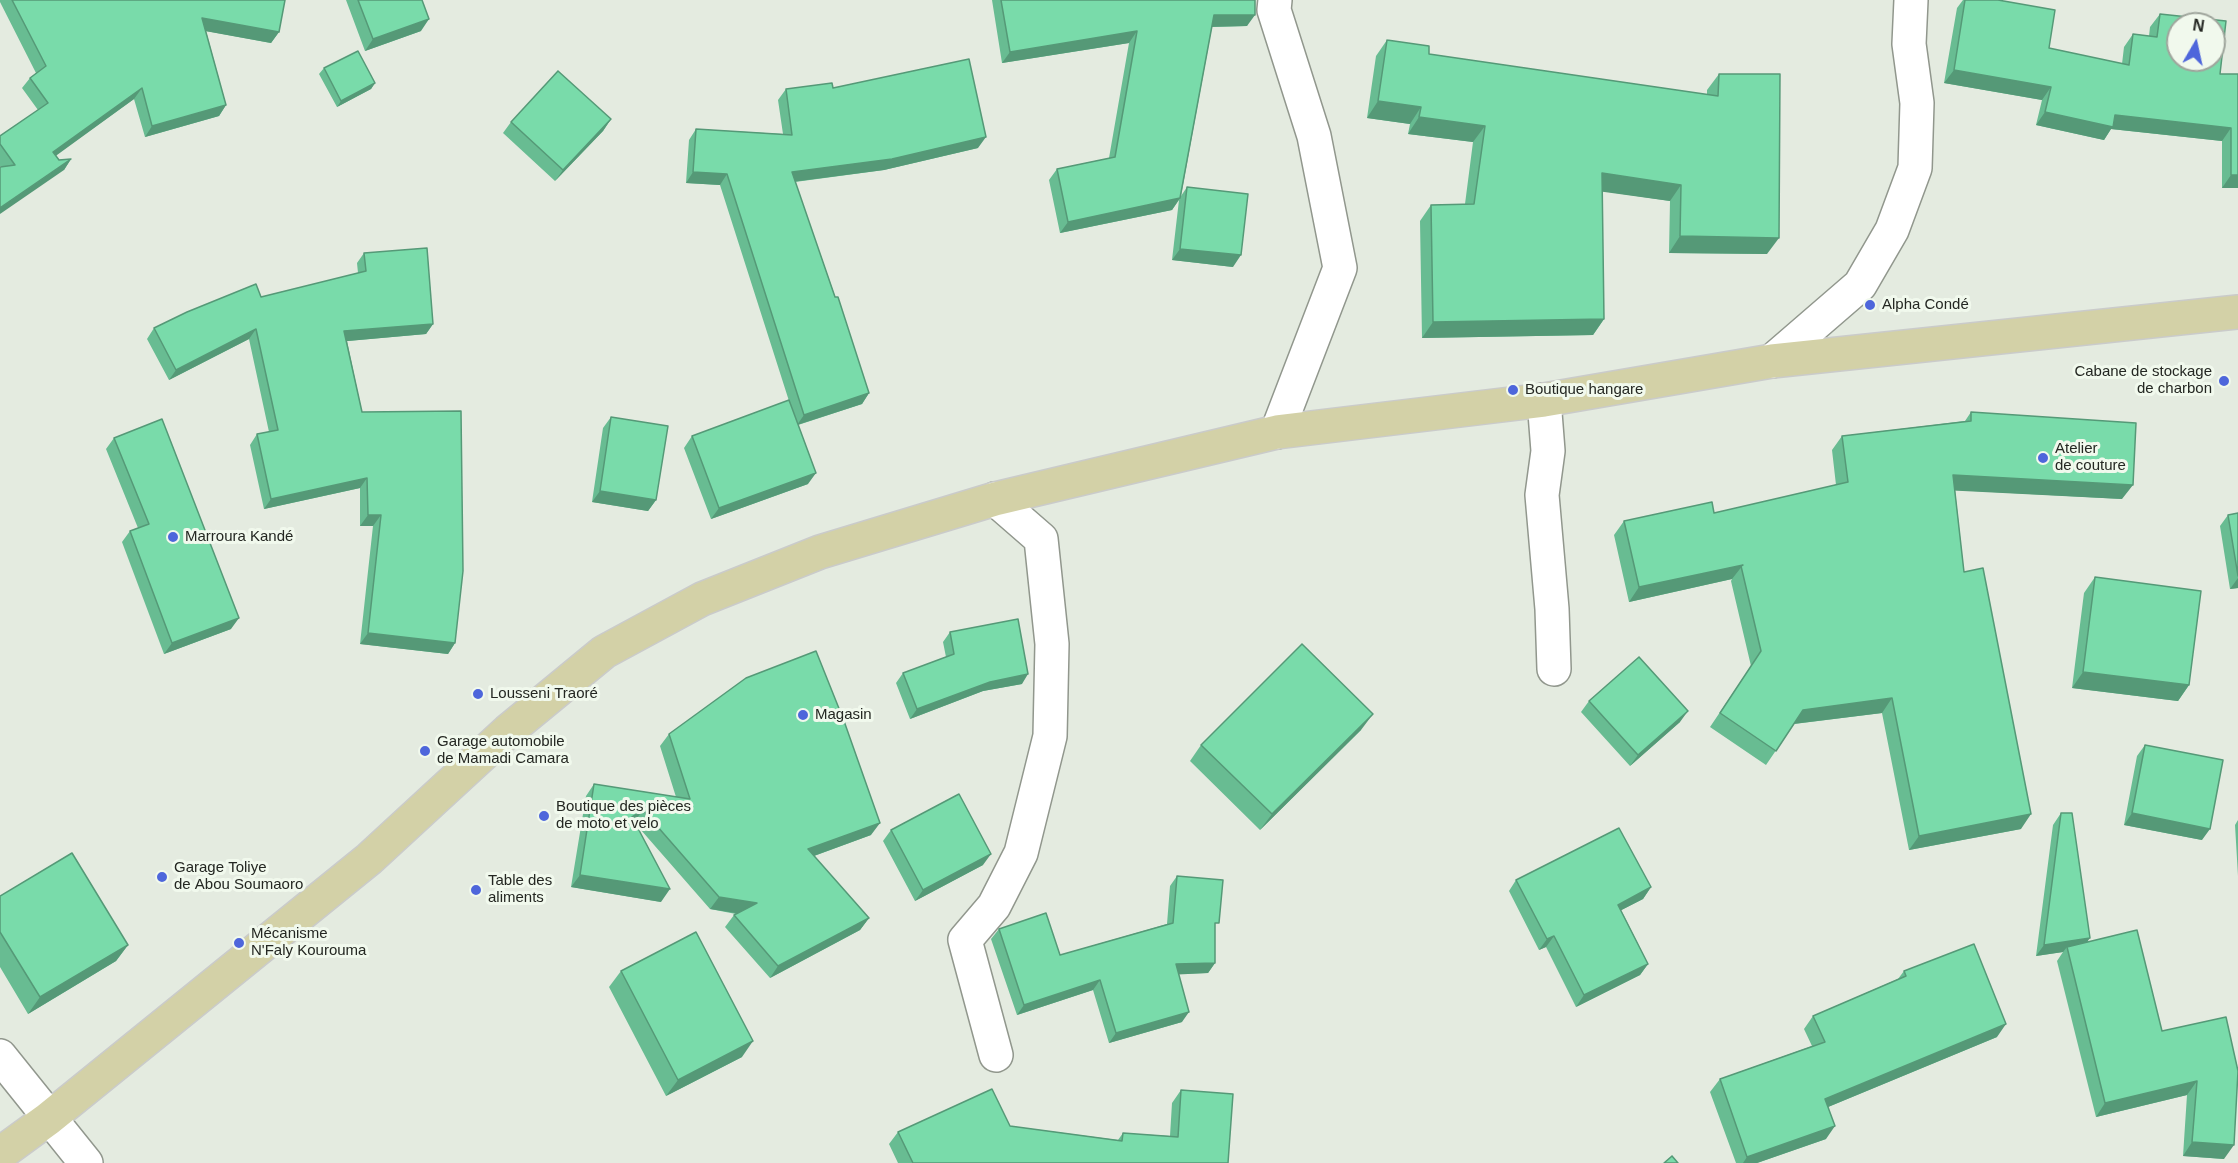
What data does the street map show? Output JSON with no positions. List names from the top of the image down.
{
  "places": [
    "Alpha Condé",
    "Cabane de stockage de charbon",
    "Boutique hangare",
    "Atelier de couture",
    "Marroura Kandé",
    "Lousseni Traoré",
    "Magasin",
    "Garage automobile de Mamadi Camara",
    "Boutique des pièces de moto et velo",
    "Garage Toliye de Abou Soumaoro",
    "Table des aliments",
    "Mécanisme N'Faly Kourouma"
  ],
  "north": "top"
}
